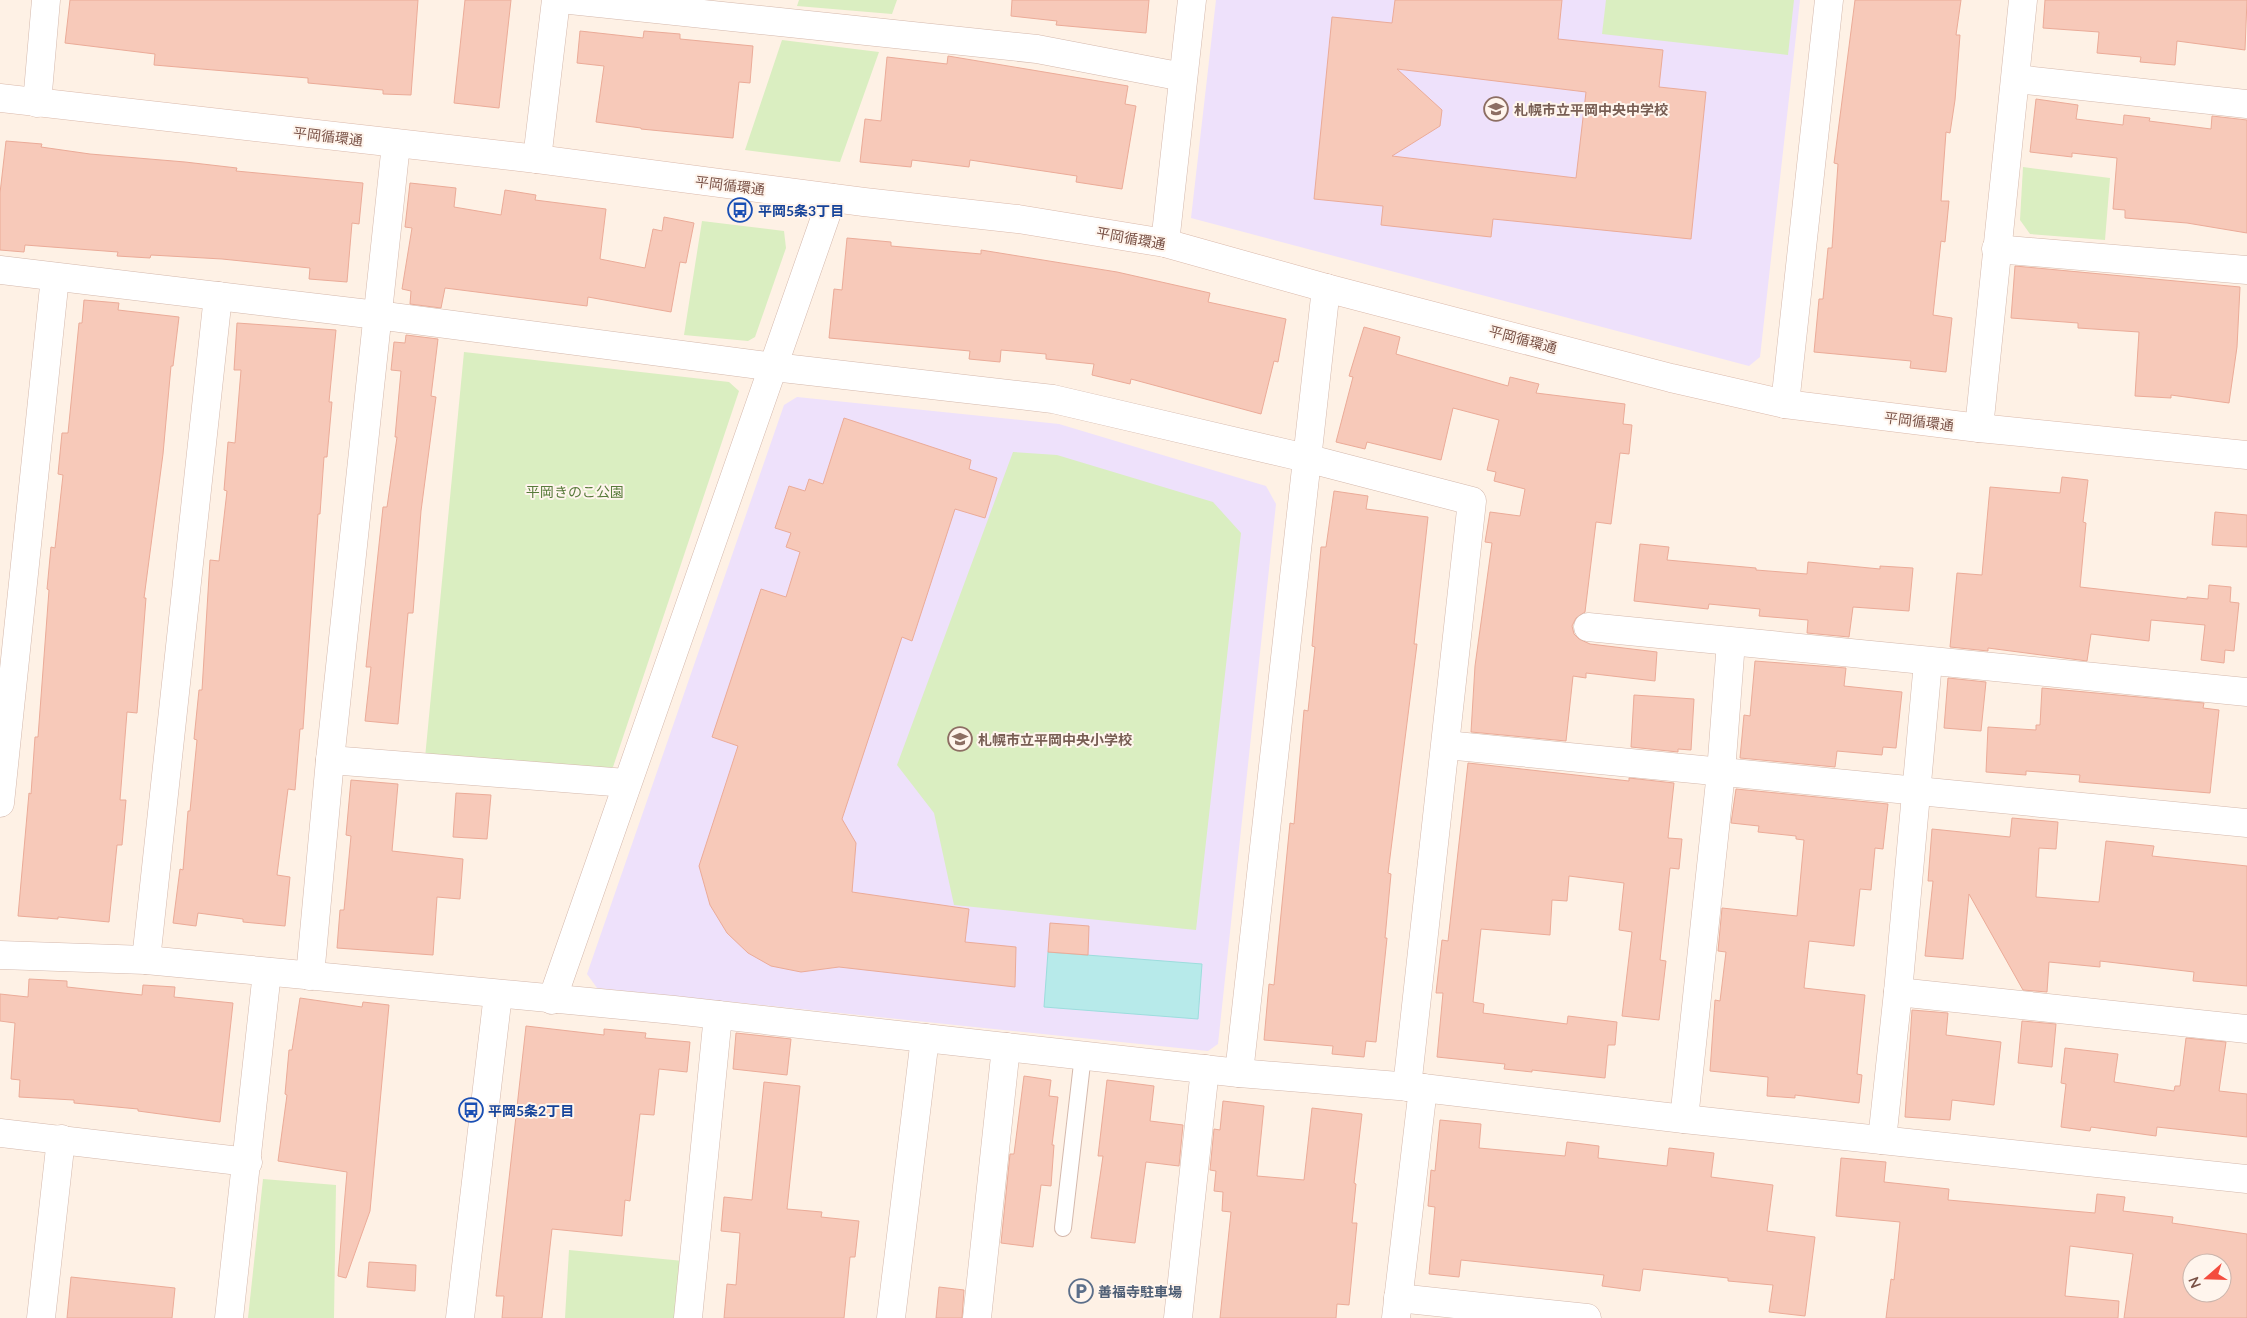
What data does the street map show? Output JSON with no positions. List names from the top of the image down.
{
  "streets": {
    "street": ["平岡循環通"]
  },
  "parks": ["平岡きのこ公園"],
  "places": {
    "school or university": ["札幌市立平岡中央中学校", "札幌市立平岡中央小学校"],
    "bus stop": ["平岡5条3丁目", "平岡5条2丁目"],
    "parking": ["善福寺駐車場"]
  },
  "north": "left"
}
